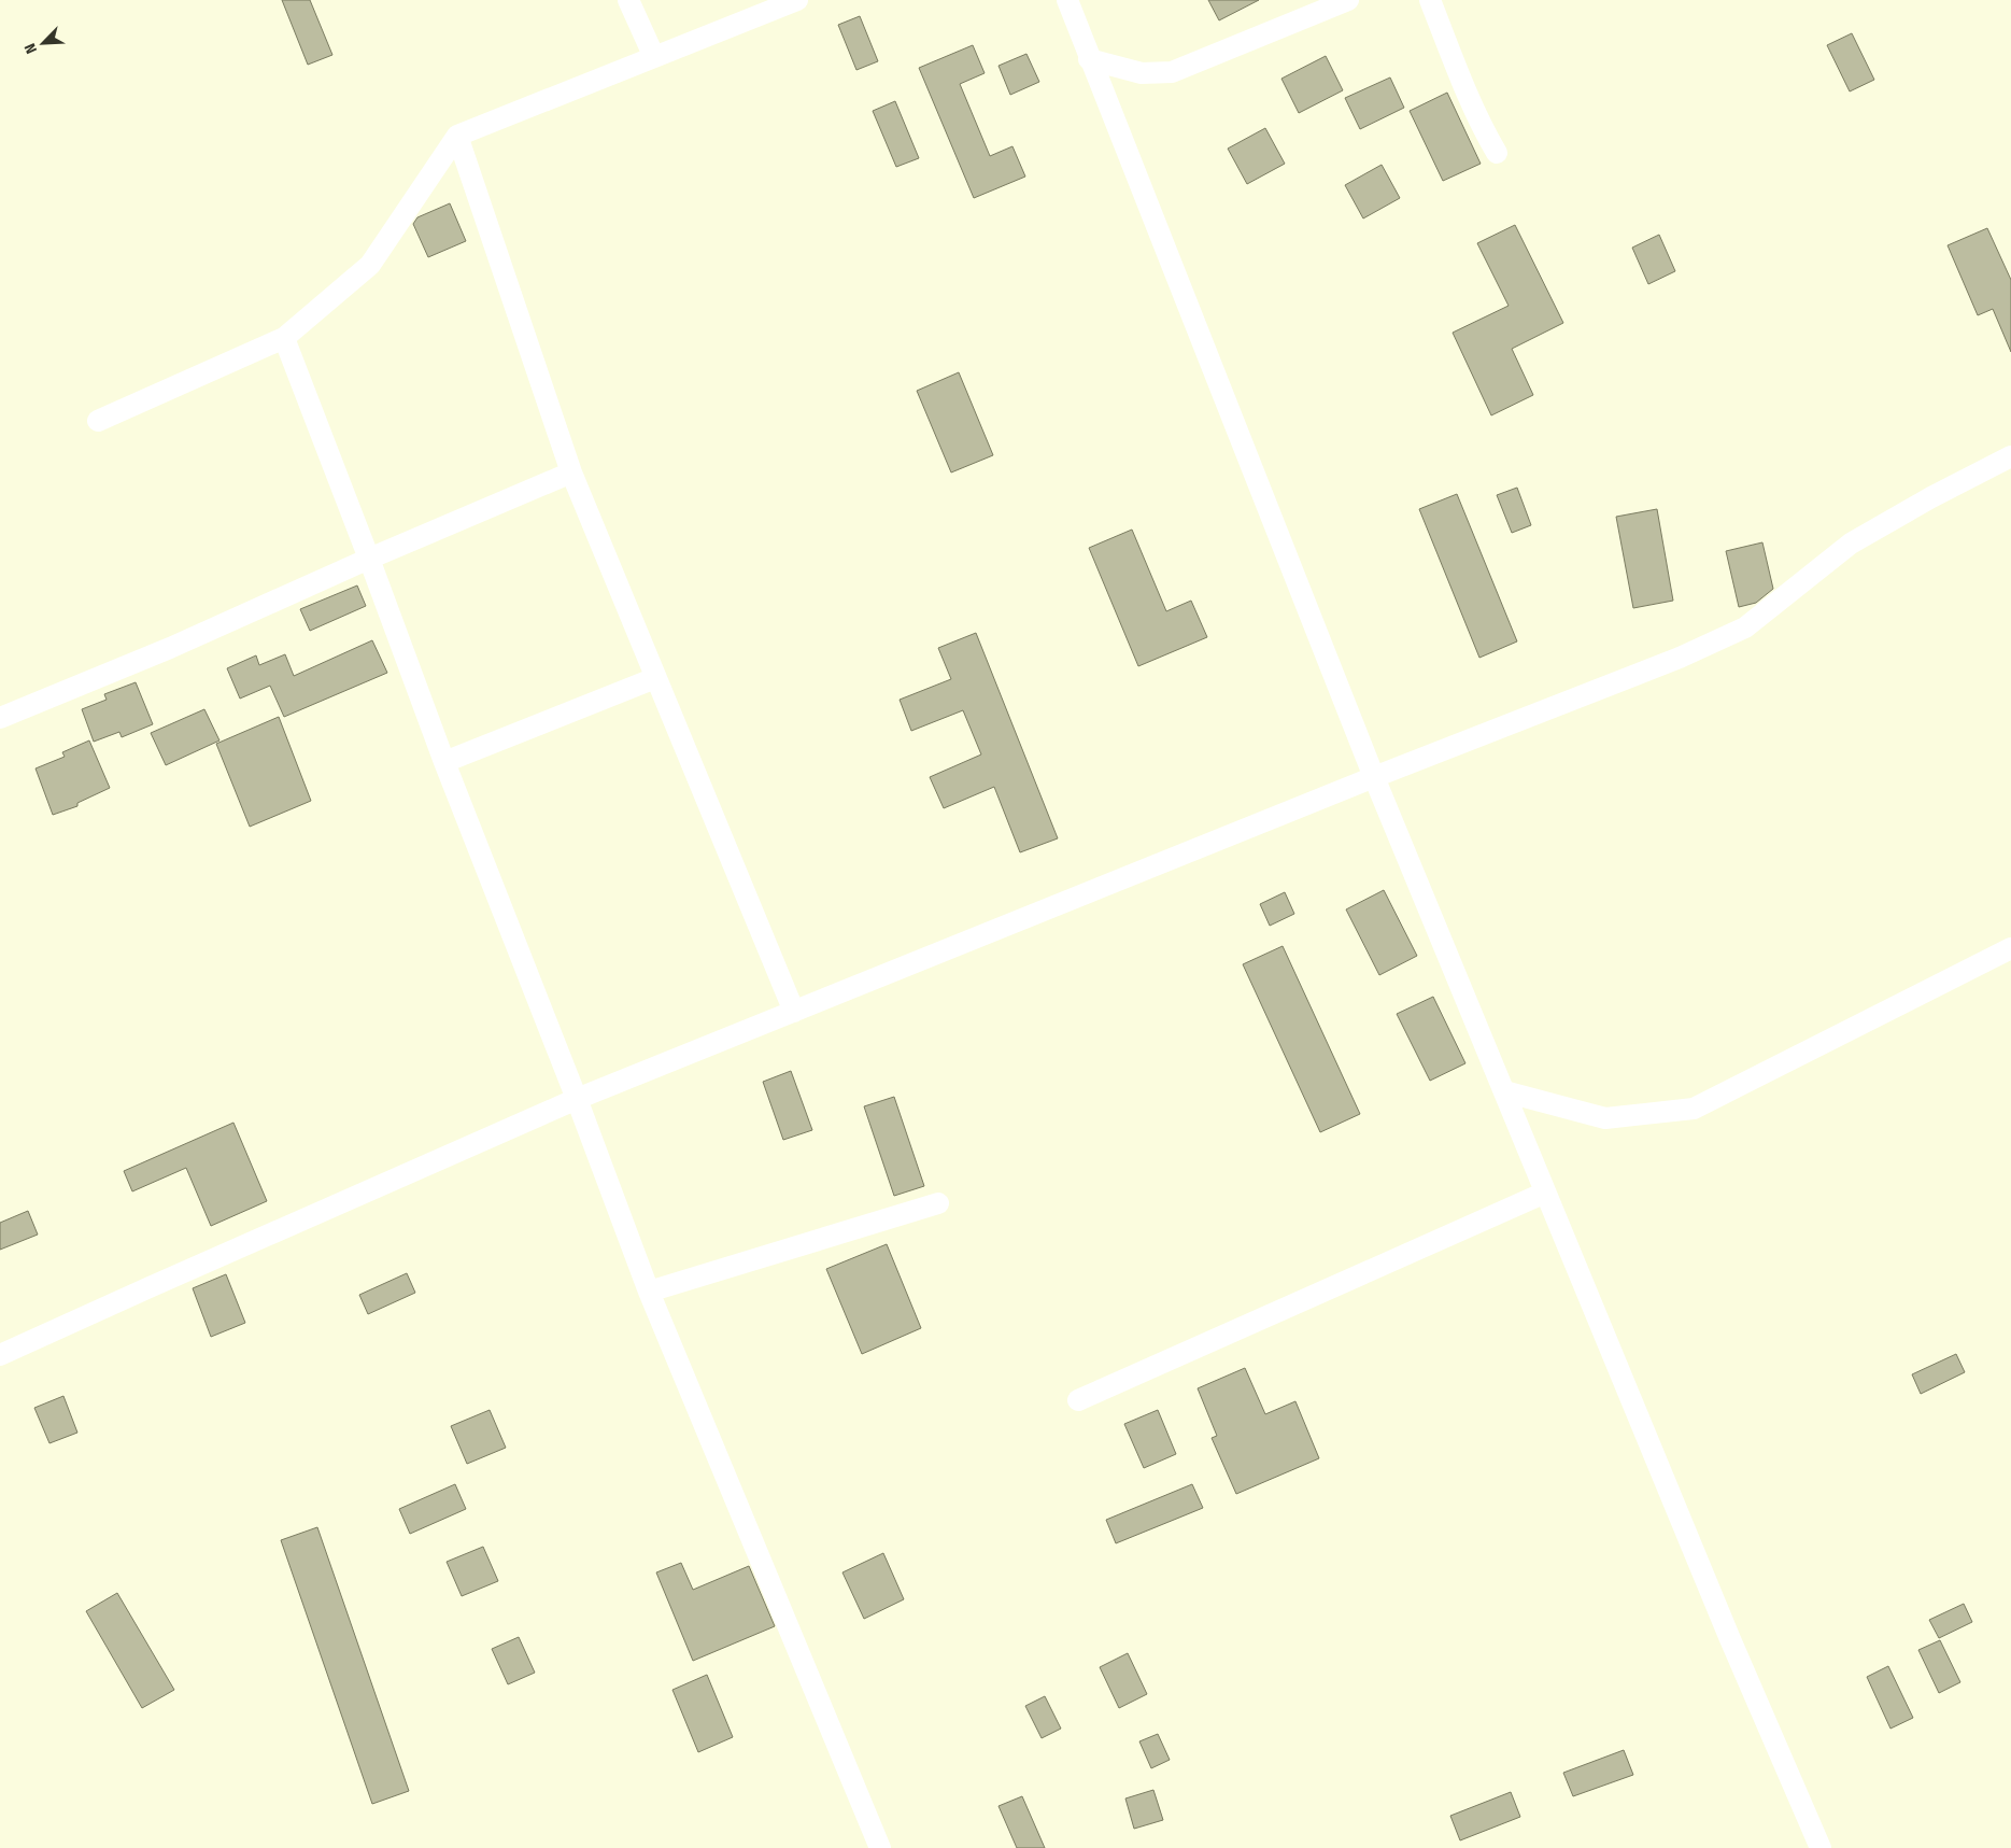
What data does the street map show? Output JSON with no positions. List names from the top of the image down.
{
  "north": "bottom left"
}
